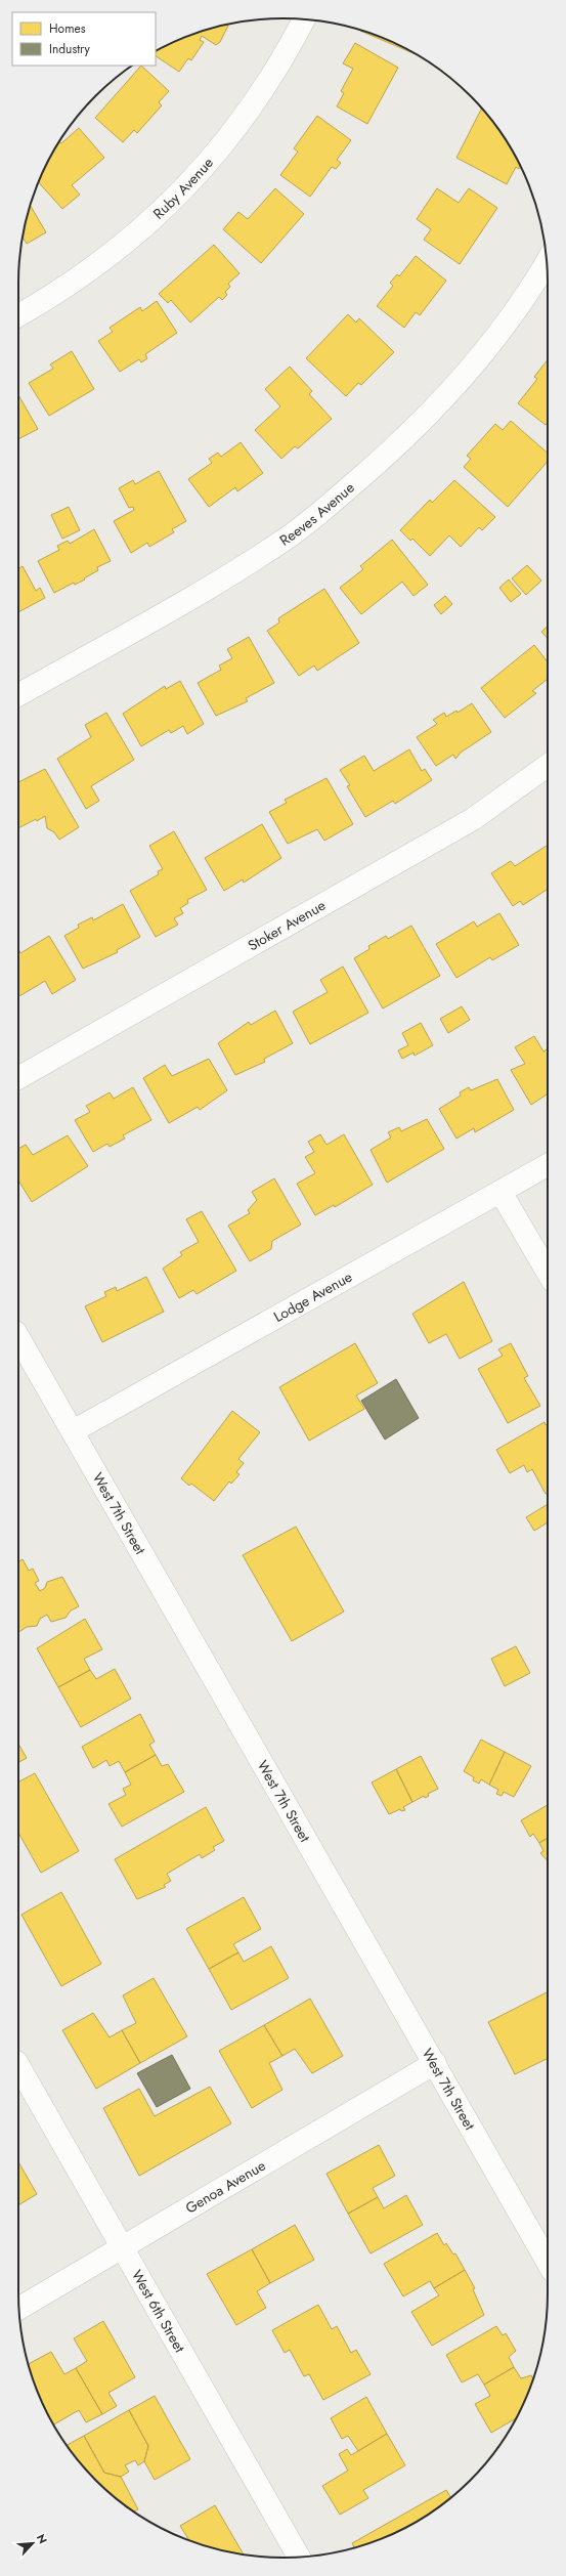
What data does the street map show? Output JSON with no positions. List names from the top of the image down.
{
  "streets": {
    "street": [
      "Ruby Avenue",
      "Reeves Avenue",
      "Stoker Avenue",
      "Lodge Avenue",
      "West 7th Street",
      "Genoa Avenue",
      "West 6th Street"
    ]
  },
  "crossings": [
    ["Lodge Avenue", "West 7th Street"],
    ["West 7th Street", "Genoa Avenue"],
    ["Genoa Avenue", "West 6th Street"]
  ],
  "legend": ["Homes", "Industry"],
  "north": "top right"
}
